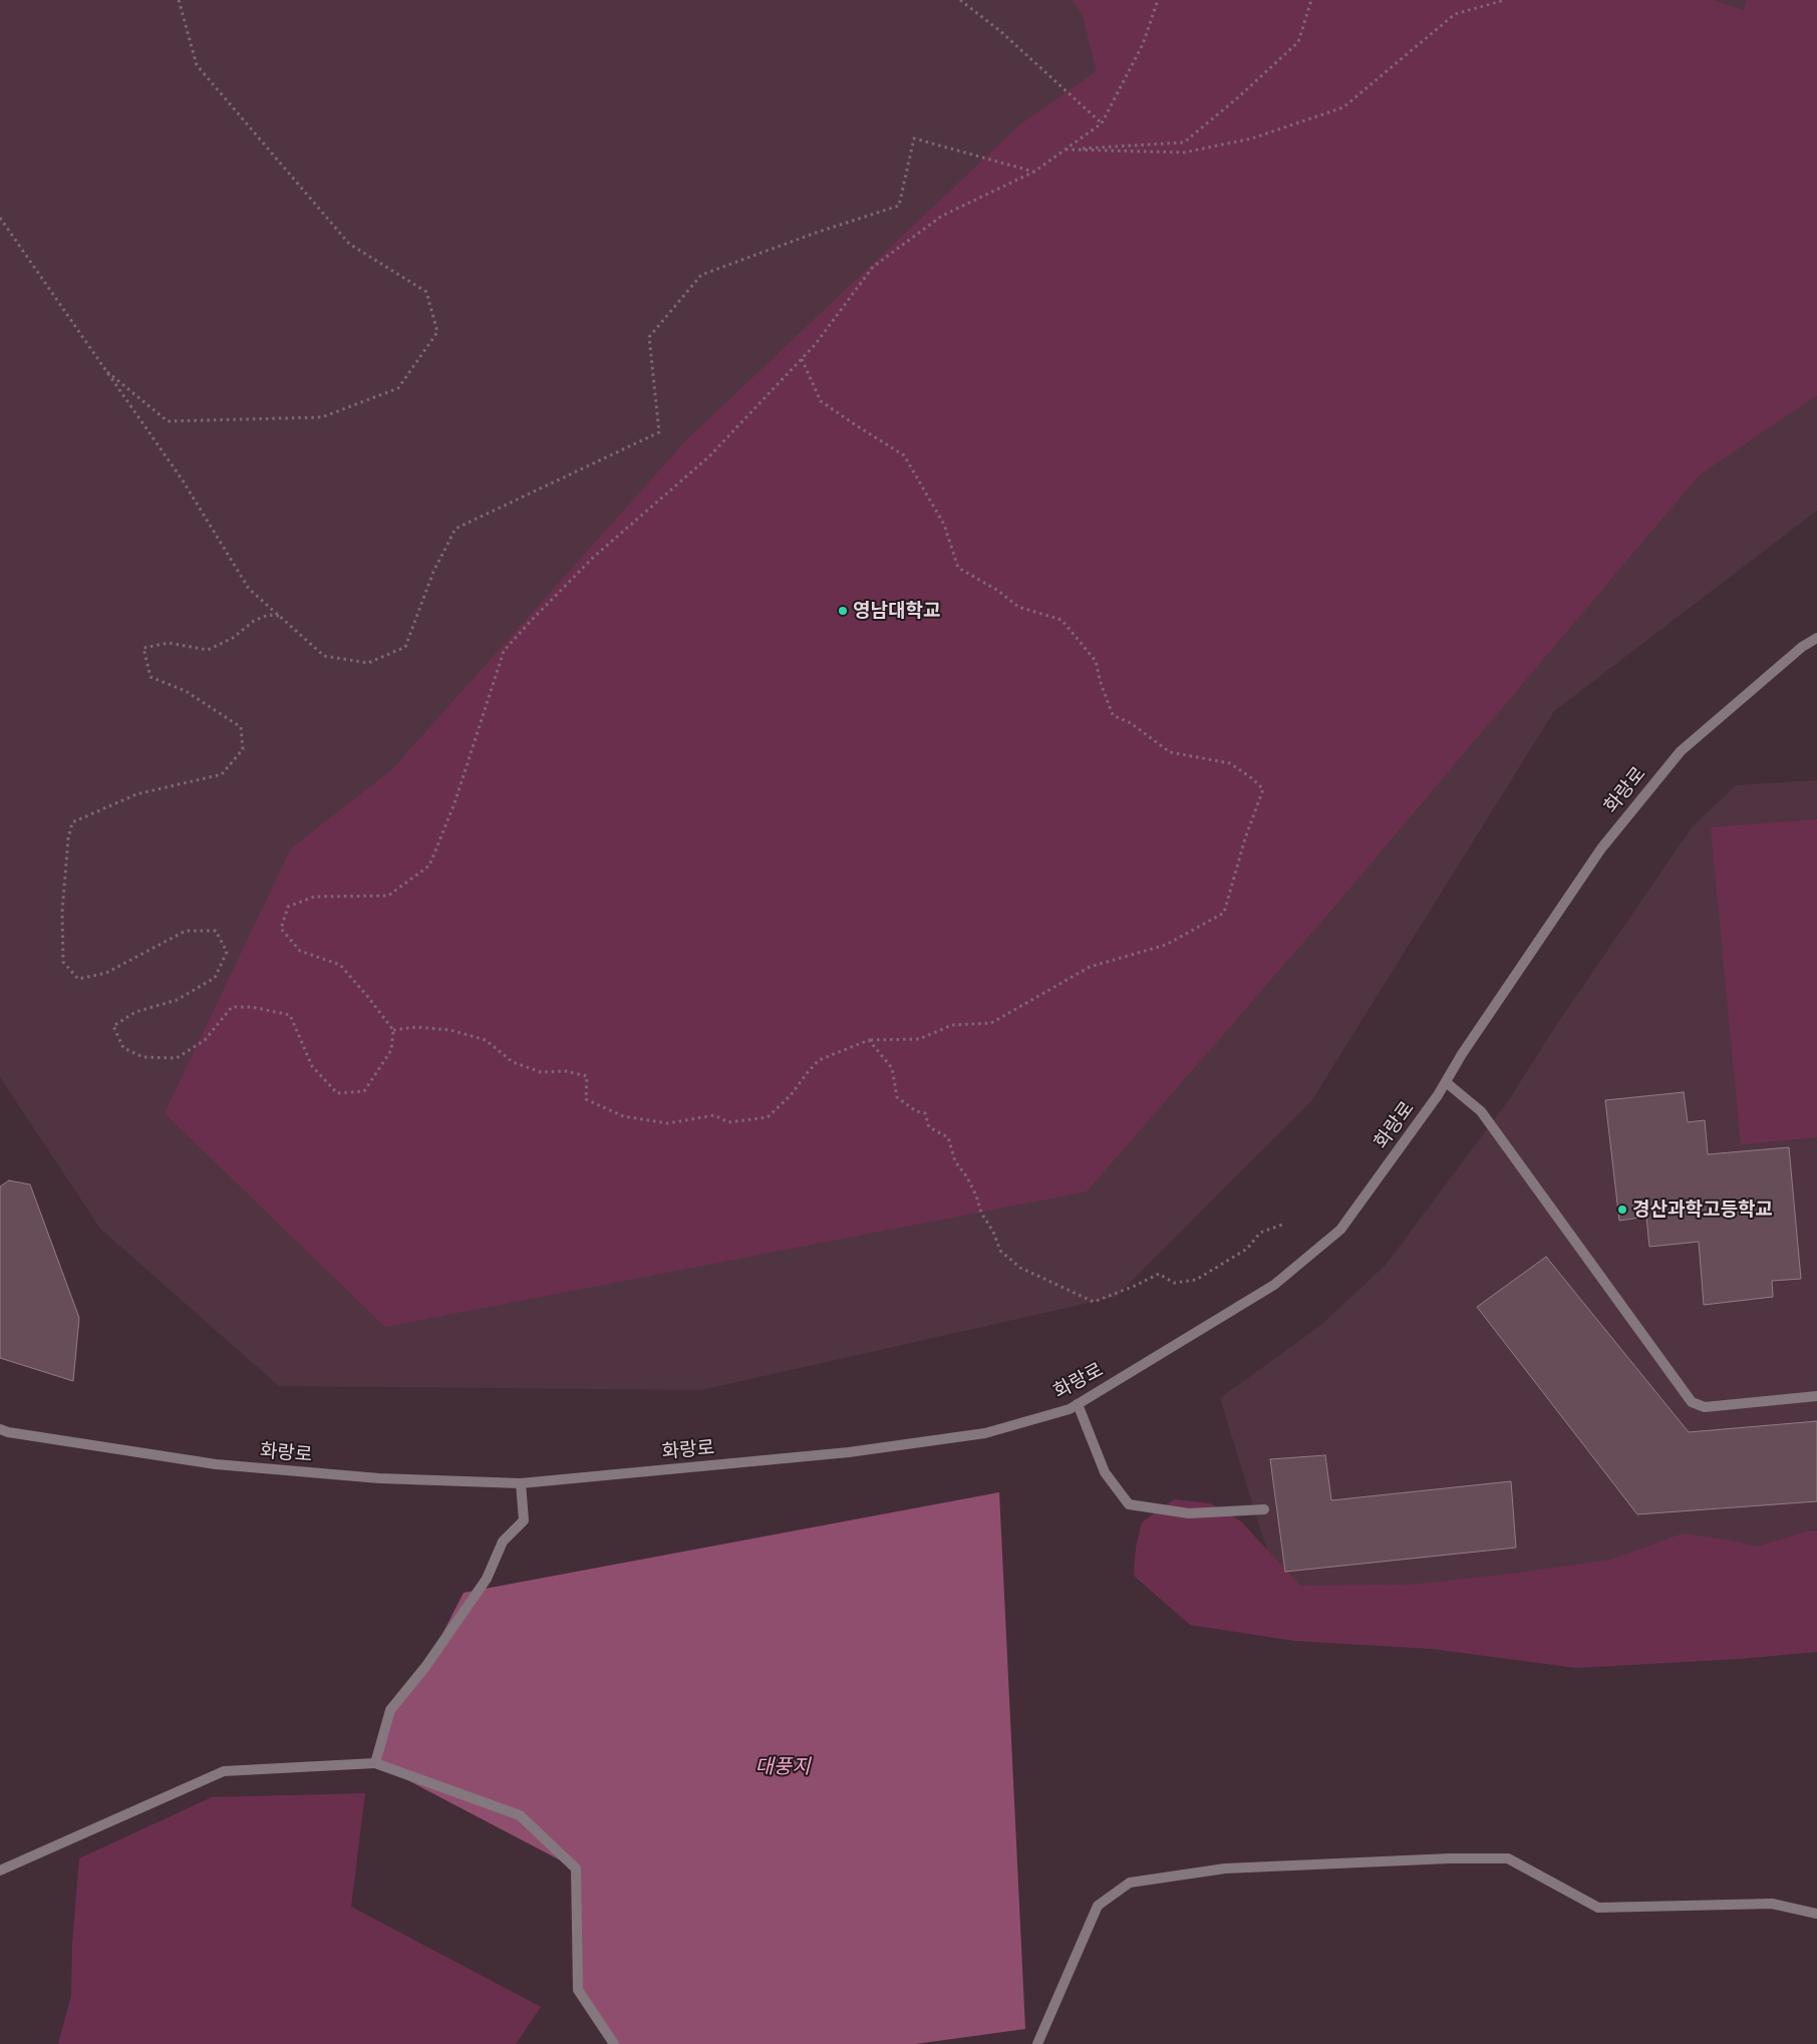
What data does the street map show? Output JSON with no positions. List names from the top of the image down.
{
  "streets": {
    "street": ["화랑로"]
  },
  "water": ["대풍지"],
  "places": ["영남대학교", "경산과학고등학교"]
}
